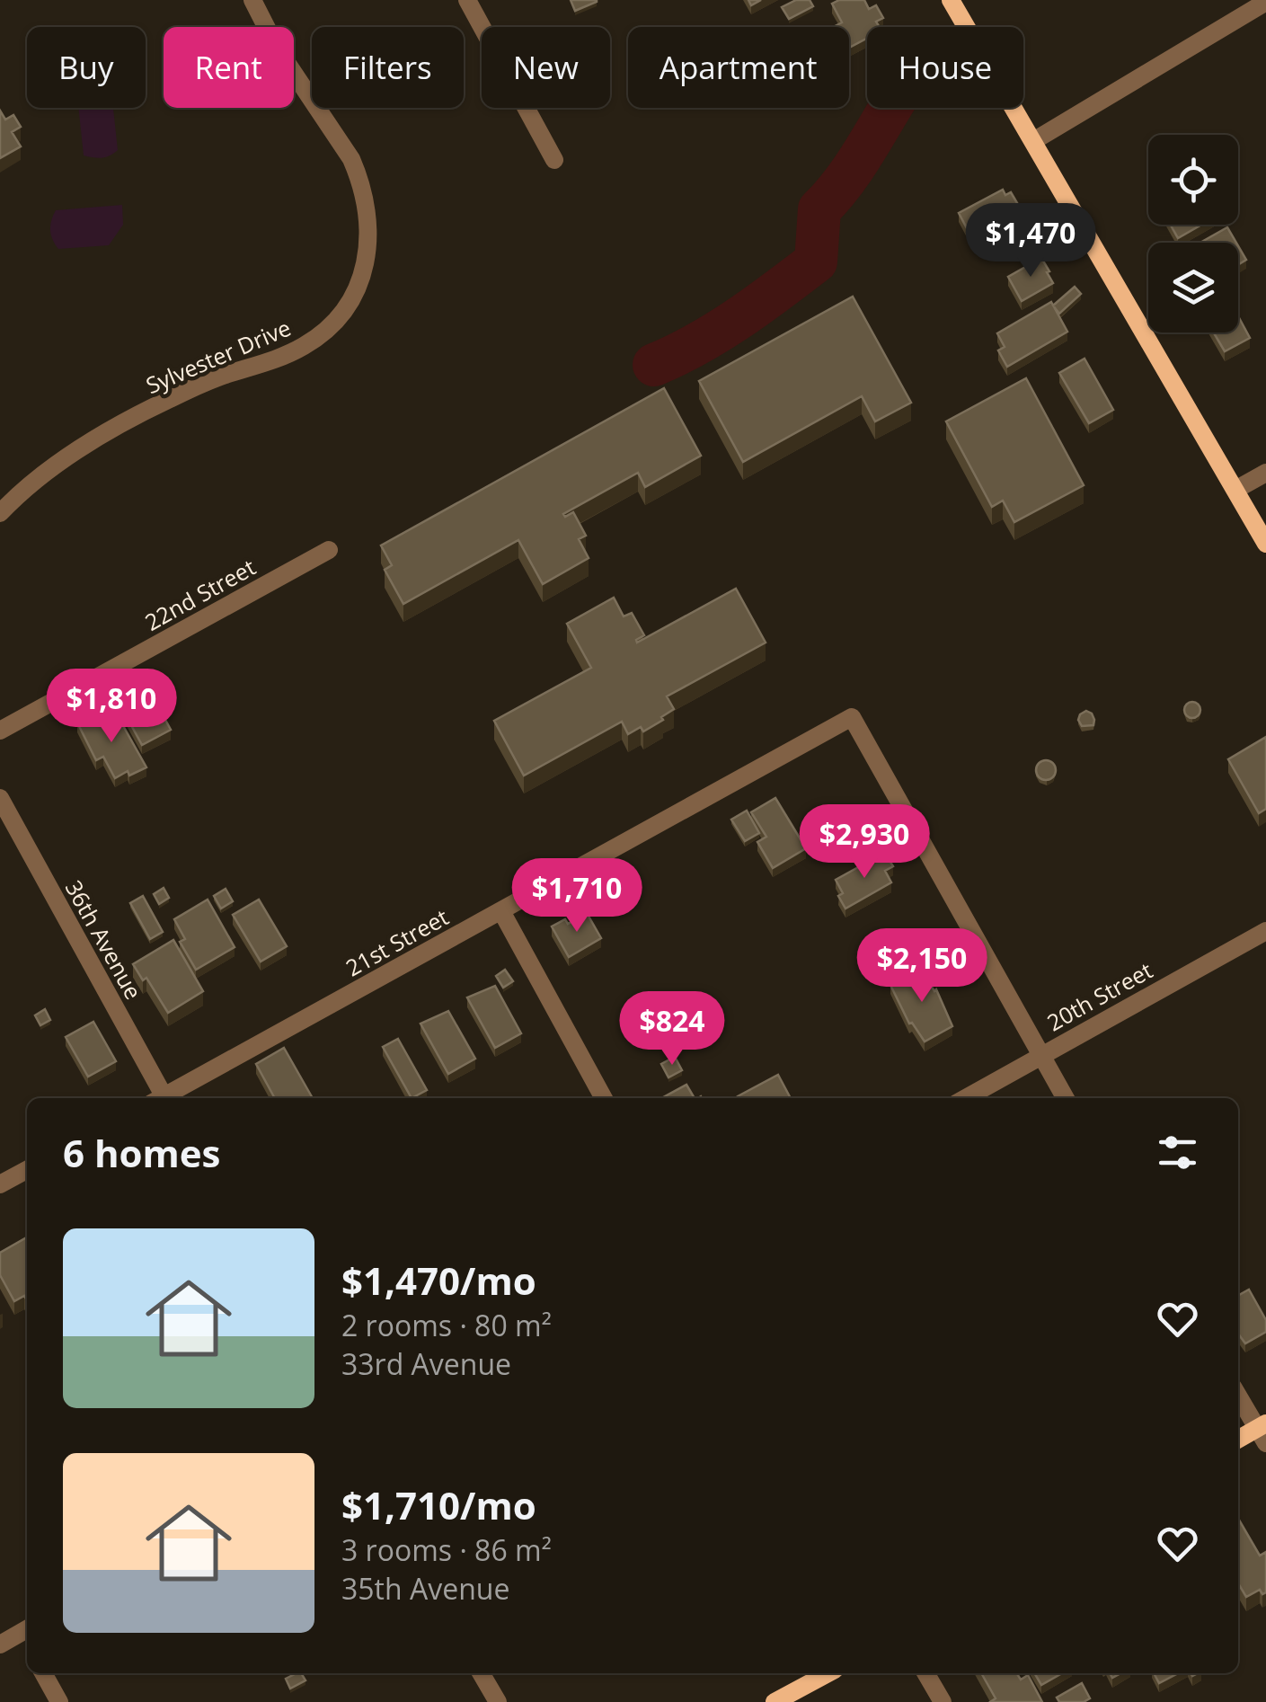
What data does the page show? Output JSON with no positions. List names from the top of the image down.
{
  "streets": {
    "street": [
      "Sylvester Drive",
      "22nd Street",
      "36th Avenue",
      "21st Street",
      "20th Street"
    ]
  },
  "crossings": [
    ["21st Street", "20th Street"]
  ],
  "page": {
    "chip": [
      "Buy",
      "Rent",
      "Filters",
      "New",
      "Apartment",
      "House"
    ],
    "price": [
      "$1,470",
      "$1,810",
      "$2,930",
      "$1,710",
      "$2,150",
      "$824"
    ],
    "heading": "6 homes",
    "list": [
      {
        "name": "$1,470/mo",
        "note": "2 rooms · 80 m² · 33rd Avenue"
      },
      {
        "name": "$1,710/mo",
        "note": "3 rooms · 86 m² · 35th Avenue"
      }
    ]
  }
}
